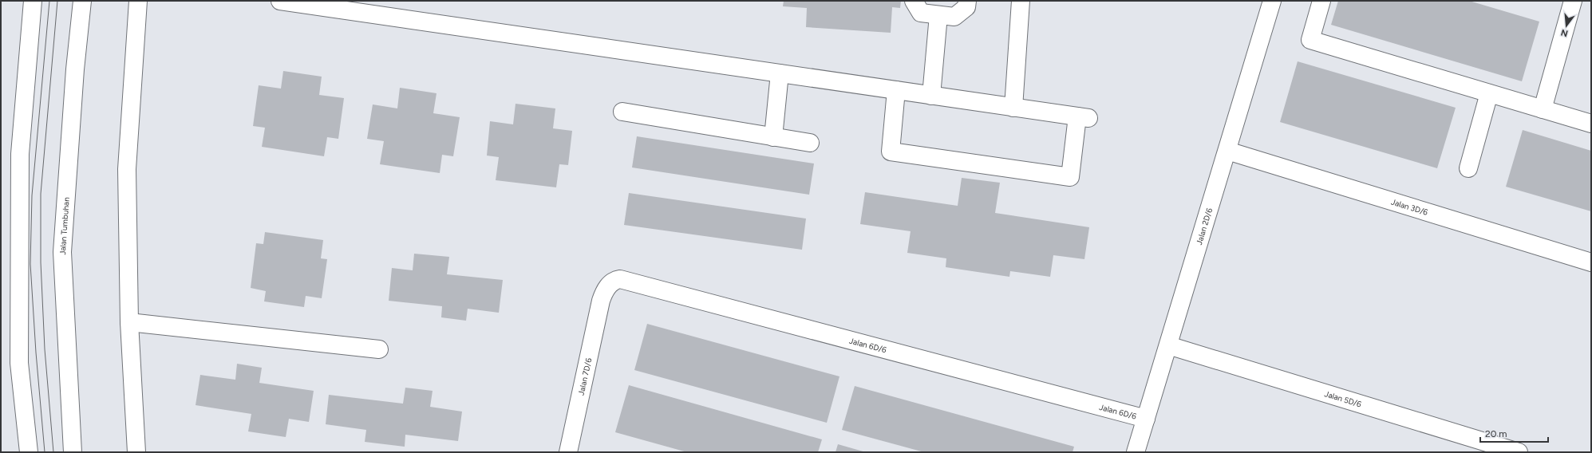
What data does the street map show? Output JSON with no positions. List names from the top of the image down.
{
  "streets": {
    "street": [
      "Jalan 3D/6",
      "Jalan Tumbuhan",
      "Jalan 2D/6",
      "Jalan 6D/6",
      "Jalan 7D/6",
      "Jalan 5D/6"
    ]
  },
  "crossings": [
    ["Jalan 3D/6", "Jalan 2D/6"],
    ["Jalan 2D/6", "Jalan 6D/6"],
    ["Jalan 2D/6", "Jalan 5D/6"],
    ["Jalan 6D/6", "Jalan 7D/6"]
  ],
  "scale_bar": "20 m",
  "north": "bottom"
}
